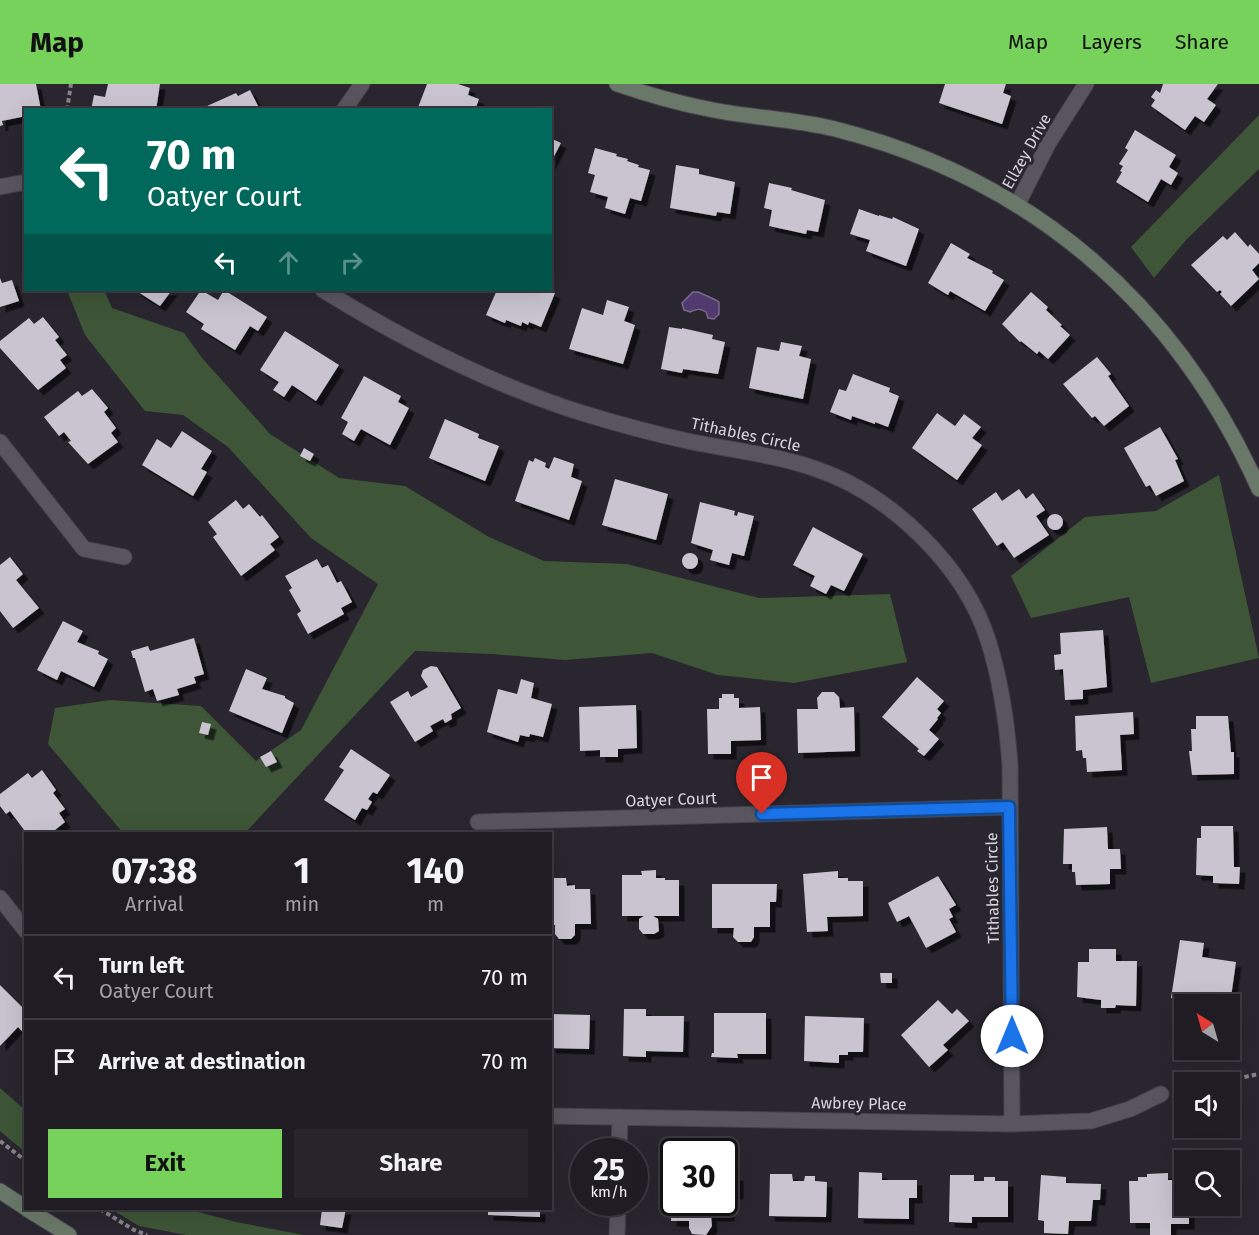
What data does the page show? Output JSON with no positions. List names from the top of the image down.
{
  "streets": {
    "street": [
      "Ellzey Drive",
      "Tithables Circle",
      "Oatyer Court",
      "Awbrey Place"
    ]
  },
  "crossings": [
    ["Tithables Circle", "Oatyer Court"],
    ["Tithables Circle", "Awbrey Place"]
  ],
  "north": "top left",
  "page": {
    "header": "Map",
    "nav": ["Map", "Layers", "Share"],
    "turn": ["70 m", "Oatyer Court"],
    "eta": [
      "07:38",
      "Arrival",
      "1",
      "min",
      "140",
      "m"
    ],
    "list": [
      {
        "name": "Turn left",
        "note": "Oatyer Court",
        "value": "70 m"
      },
      {
        "name": "Arrive at destination",
        "value": "70 m"
      }
    ],
    "buttons": ["Exit", "Share"],
    "speed": "25 km/h",
    "limit": "30"
  }
}
